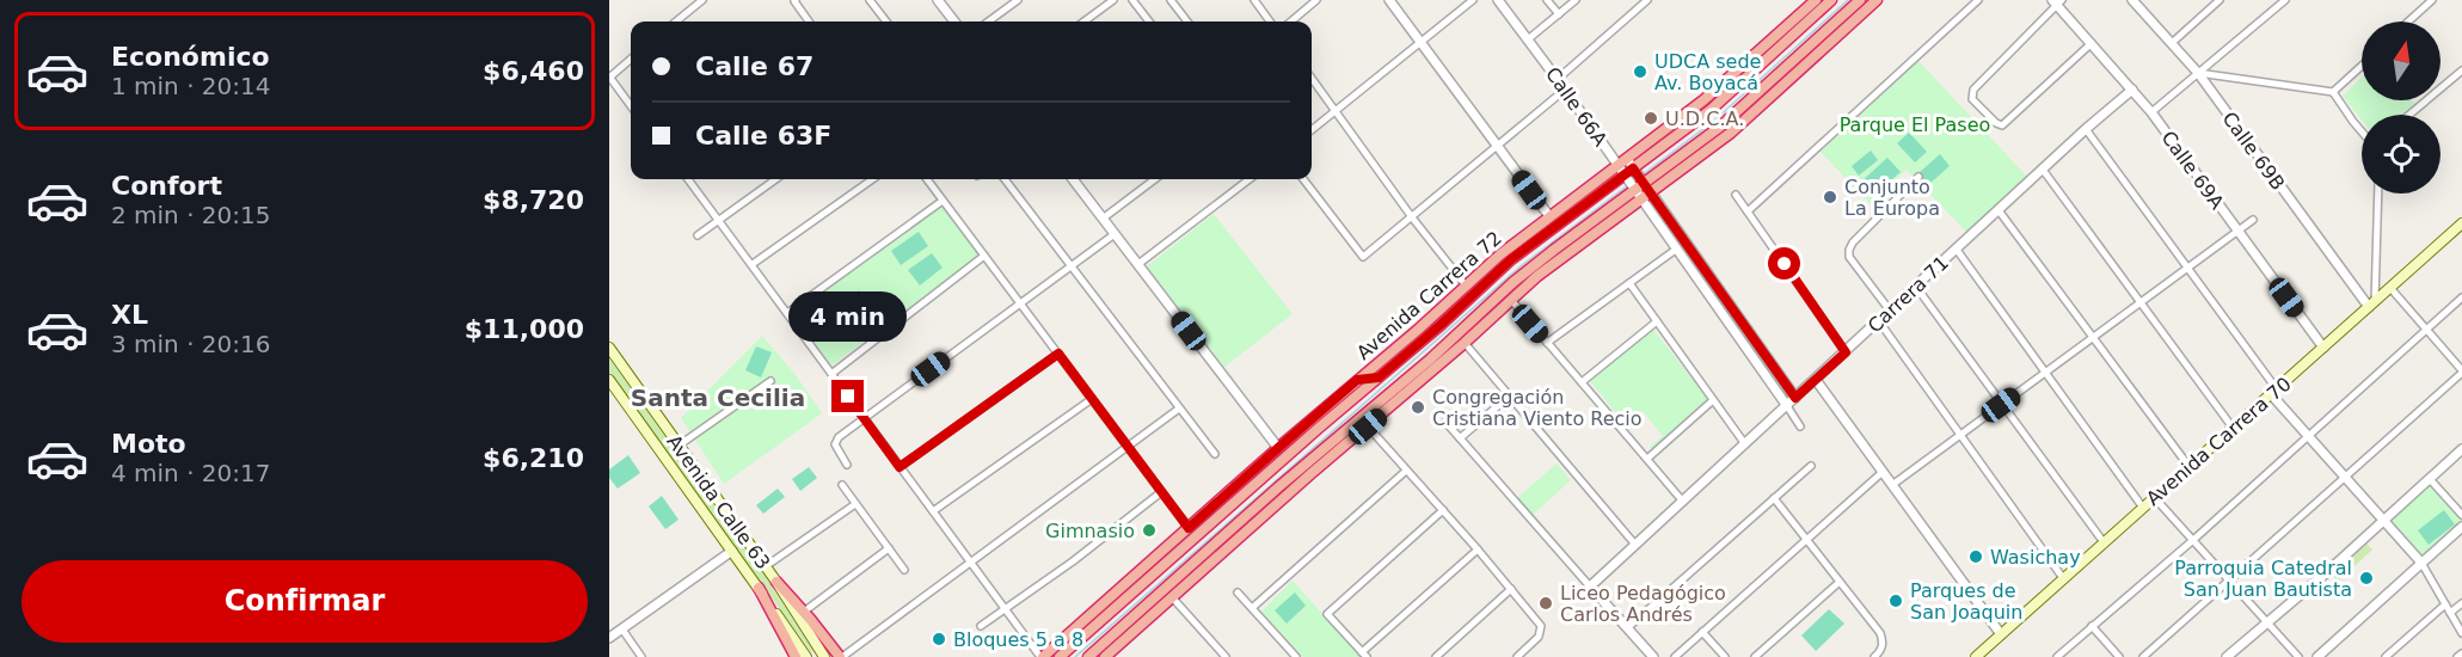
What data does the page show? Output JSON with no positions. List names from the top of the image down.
{
  "streets": {
    "highway": ["Avenida Carrera 72"],
    "main road": ["Avenida Carrera 70", "Avenida Calle 63"],
    "street": [
      "Calle 66A",
      "Calle 69B",
      "Calle 69A",
      "Carrera 71"
    ]
  },
  "crossings": [
    ["Calle 66A", "Carrera 71"],
    ["Calle 66A", "Avenida Carrera 72"],
    ["Calle 69B", "Avenida Carrera 70"],
    ["Calle 69A", "Carrera 71"],
    ["Calle 69A", "Avenida Carrera 70"]
  ],
  "districts": ["Santa Cecilia"],
  "parks": ["Parque El Paseo"],
  "places": [
    "UDCA sede Av. Boyacá",
    "U.D.C.A.",
    "Conjunto La Europa",
    "Congregación Cristiana Viento Recio",
    "Gimnasio",
    "Wasichay",
    "Parroquia Catedral San Juan Bautista",
    "Parques de San Joaquin",
    "Liceo Pedagógico Carlos Andrés",
    "Bloques 5 a 8"
  ],
  "north": "top",
  "page": {
    "list": [
      {
        "name": "Económico",
        "note": "1 min · 20:14",
        "value": "$6,460"
      },
      {
        "name": "Confort",
        "note": "2 min · 20:15",
        "value": "$8,720"
      },
      {
        "name": "XL",
        "note": "3 min · 20:16",
        "value": "$11,000"
      },
      {
        "name": "Moto",
        "note": "4 min · 20:17",
        "value": "$6,210"
      }
    ],
    "banner": ["Calle 67", "Calle 63F"],
    "bubble": "4 min",
    "buttons": "Confirmar"
  }
}
